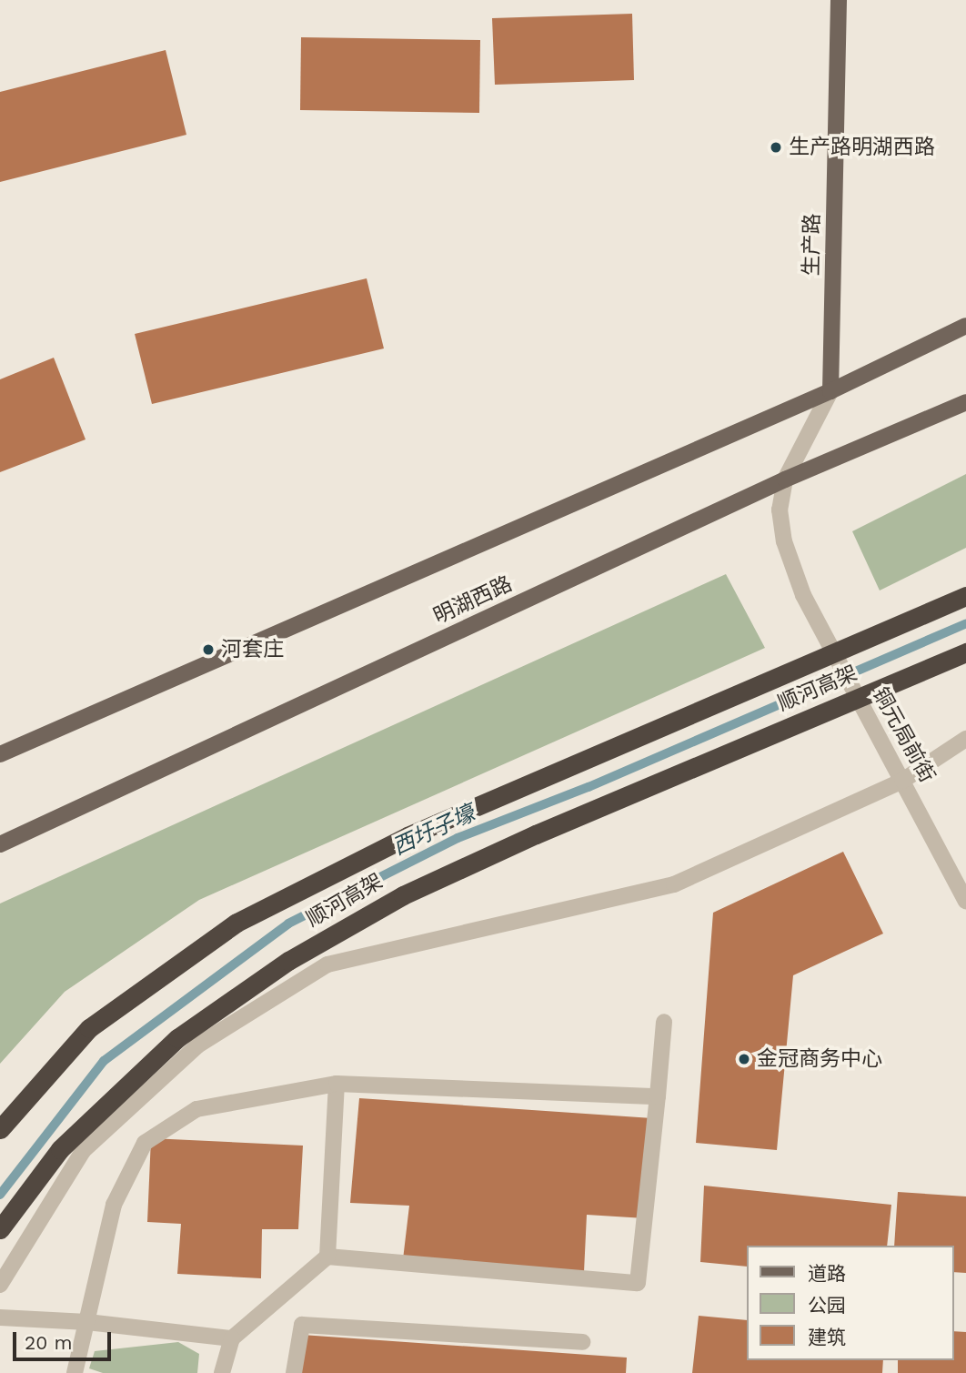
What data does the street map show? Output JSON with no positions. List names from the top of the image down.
{
  "streets": {
    "highway": ["顺河高架"],
    "main road": ["生产路", "明湖西路"],
    "street": ["铜元局前街"]
  },
  "crossings": [
    ["生产路", "明湖西路"],
    ["生产路", "铜元局前街"],
    ["明湖西路", "铜元局前街"]
  ],
  "water": ["西圩子壕"],
  "places": ["生产路明湖西路", "河套庄", "金冠商务中心"],
  "legend": ["道路", "公园", "建筑"],
  "scale_bar": "20 m"
}
